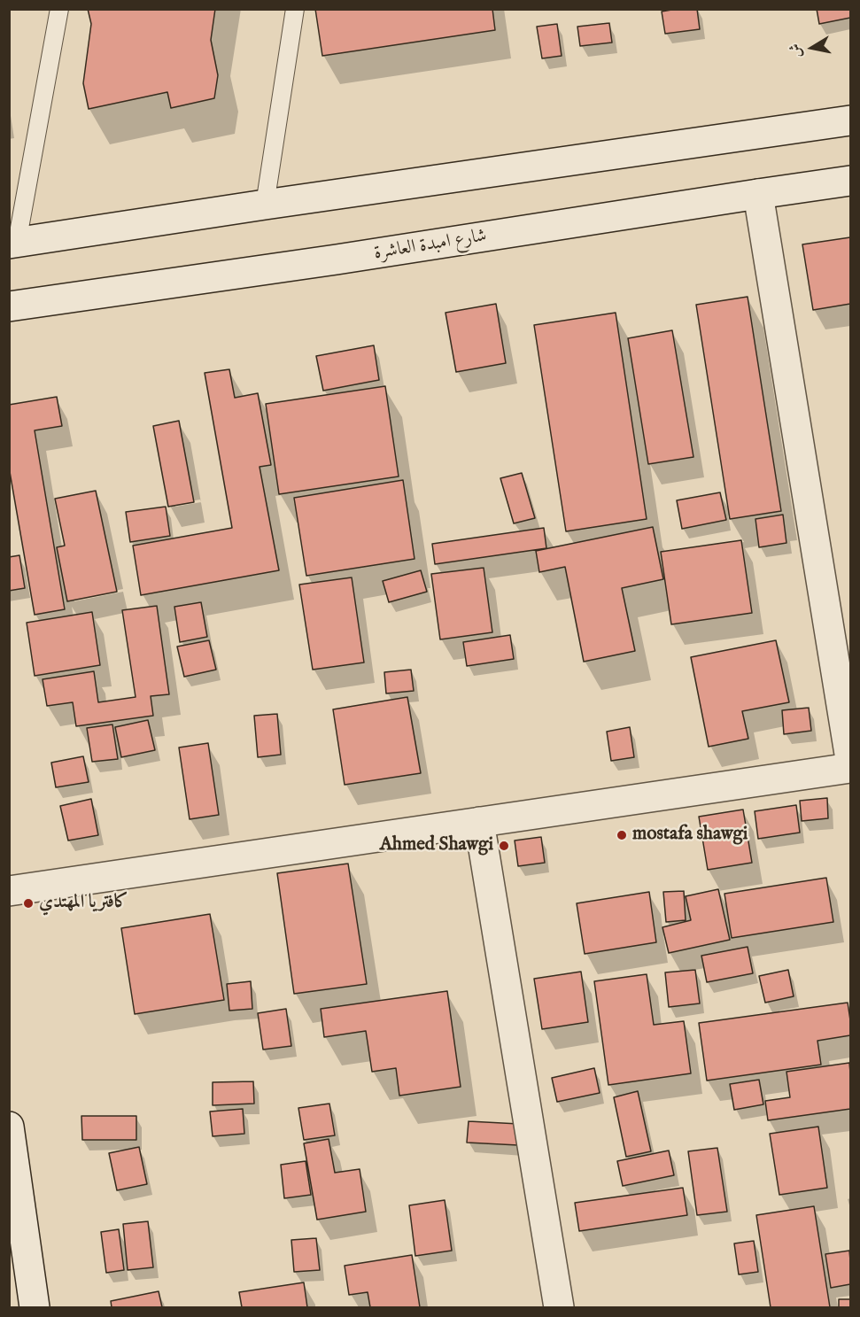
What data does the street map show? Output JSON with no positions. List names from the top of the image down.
{
  "streets": {
    "street": ["شارع امبدة العاشرة"]
  },
  "places": ["mostafa shawgi", "Ahmed Shawgi", "كافتريا المهتدي"],
  "north": "left"
}
